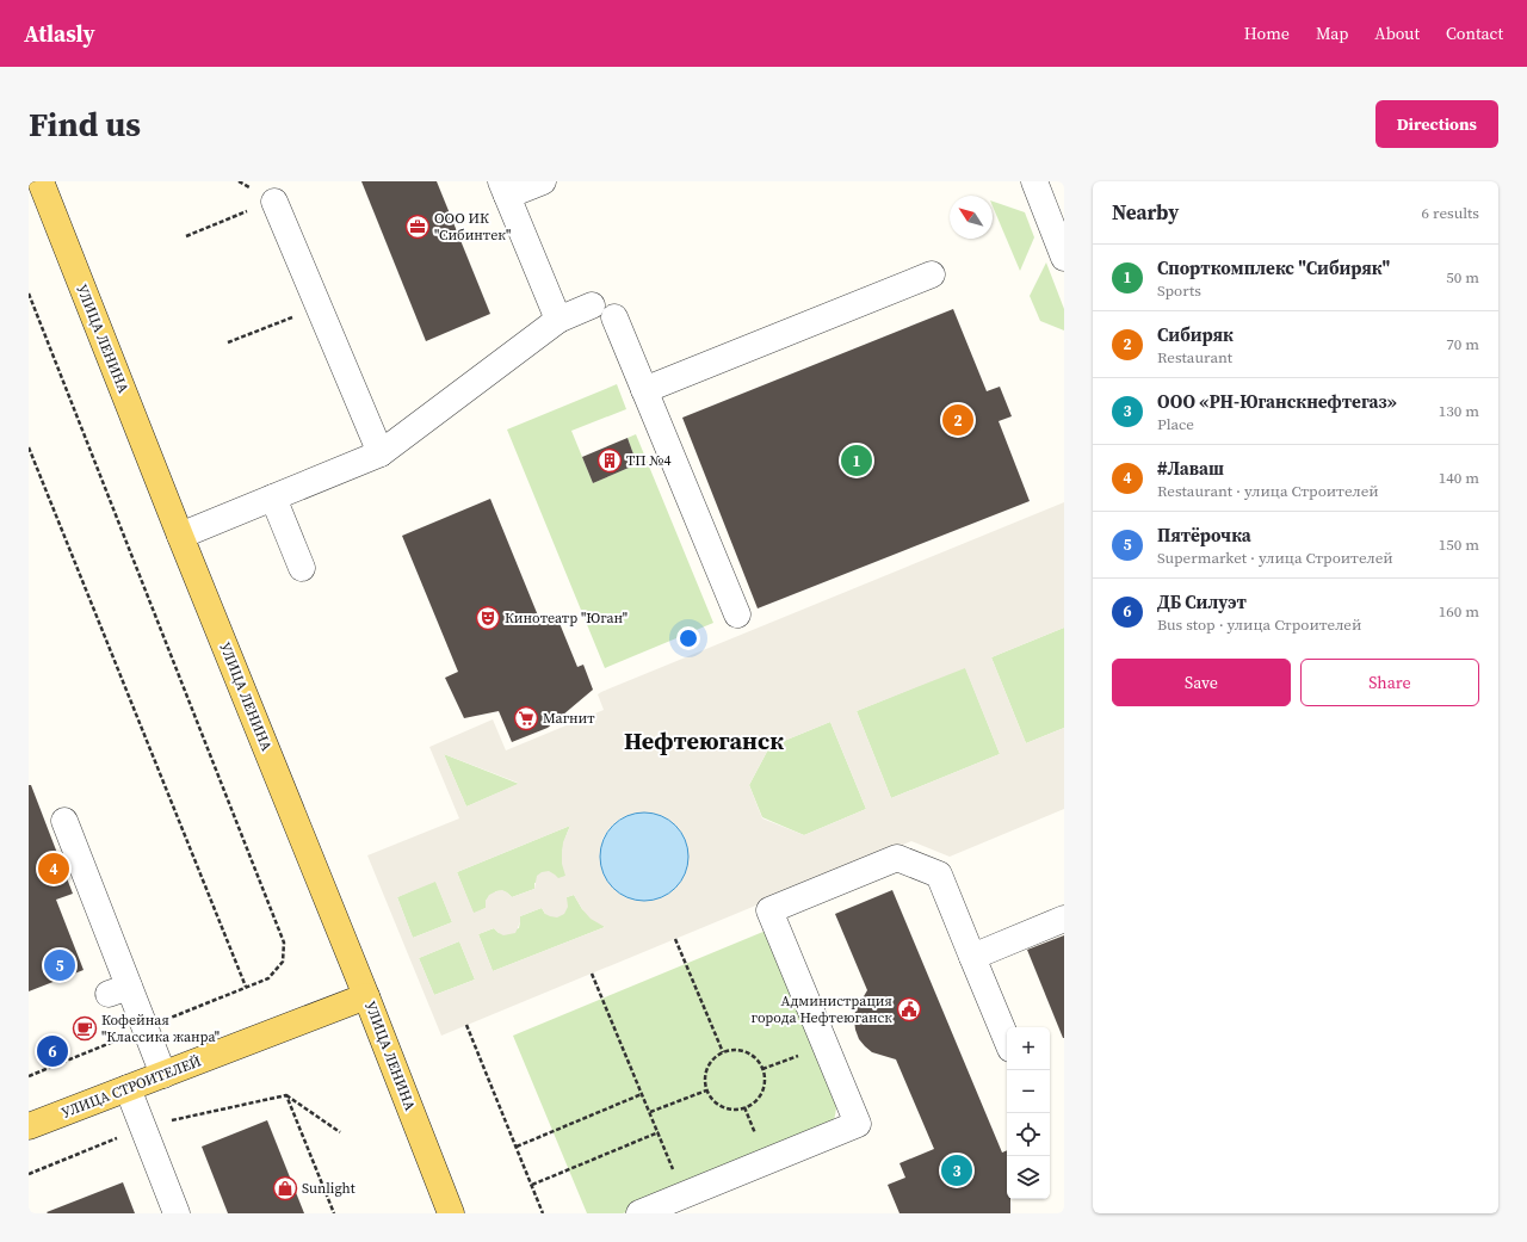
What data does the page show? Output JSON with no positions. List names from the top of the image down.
{
  "streets": {
    "main road": ["УЛИЦА ЛЕНИНА", "УЛИЦА СТРОИТЕЛЕЙ"]
  },
  "crossings": [
    ["УЛИЦА ЛЕНИНА", "УЛИЦА СТРОИТЕЛЕЙ"]
  ],
  "districts": ["Нефтеюганск"],
  "places": {
    "office": ["ООО ИК \"Сибинтек\""],
    "building": ["ТП №4"],
    "theatre": ["Кинотеатр \"Юган\""],
    "supermarket": ["Магнит"],
    "public building": ["Администрация города Нефтеюганск"],
    "cafe": ["Кофейная \"Классика жанра\""],
    "shop": ["Sunlight"]
  },
  "north": "top left",
  "page": {
    "header": "Atlasly",
    "nav": [
      "Home",
      "Map",
      "About",
      "Contact"
    ],
    "buttons": [
      "Directions",
      ["Save", "Share"]
    ],
    "title": "Find us",
    "heading": ["Nearby", "6 results"],
    "list": [
      {
        "mark": "1",
        "name": "Спорткомплекс \"Сибиряк\"",
        "note": "Sports",
        "value": "50 m"
      },
      {
        "mark": "2",
        "name": "Сибиряк",
        "note": "Restaurant",
        "value": "70 m"
      },
      {
        "mark": "3",
        "name": "ООО «РН-Юганскнефтегаз»",
        "note": "Place",
        "value": "130 m"
      },
      {
        "mark": "4",
        "name": "#Лаваш",
        "note": "Restaurant · улица Строителей",
        "value": "140 m"
      },
      {
        "mark": "5",
        "name": "Пятёрочка",
        "note": "Supermarket · улица Строителей",
        "value": "150 m"
      },
      {
        "mark": "6",
        "name": "ДБ Силуэт",
        "note": "Bus stop · улица Строителей",
        "value": "160 m"
      }
    ],
    "pins": [
      "2",
      "1",
      "4",
      "5",
      "6",
      "3"
    ],
    "map_buttons": ["+", "−"]
  }
}
